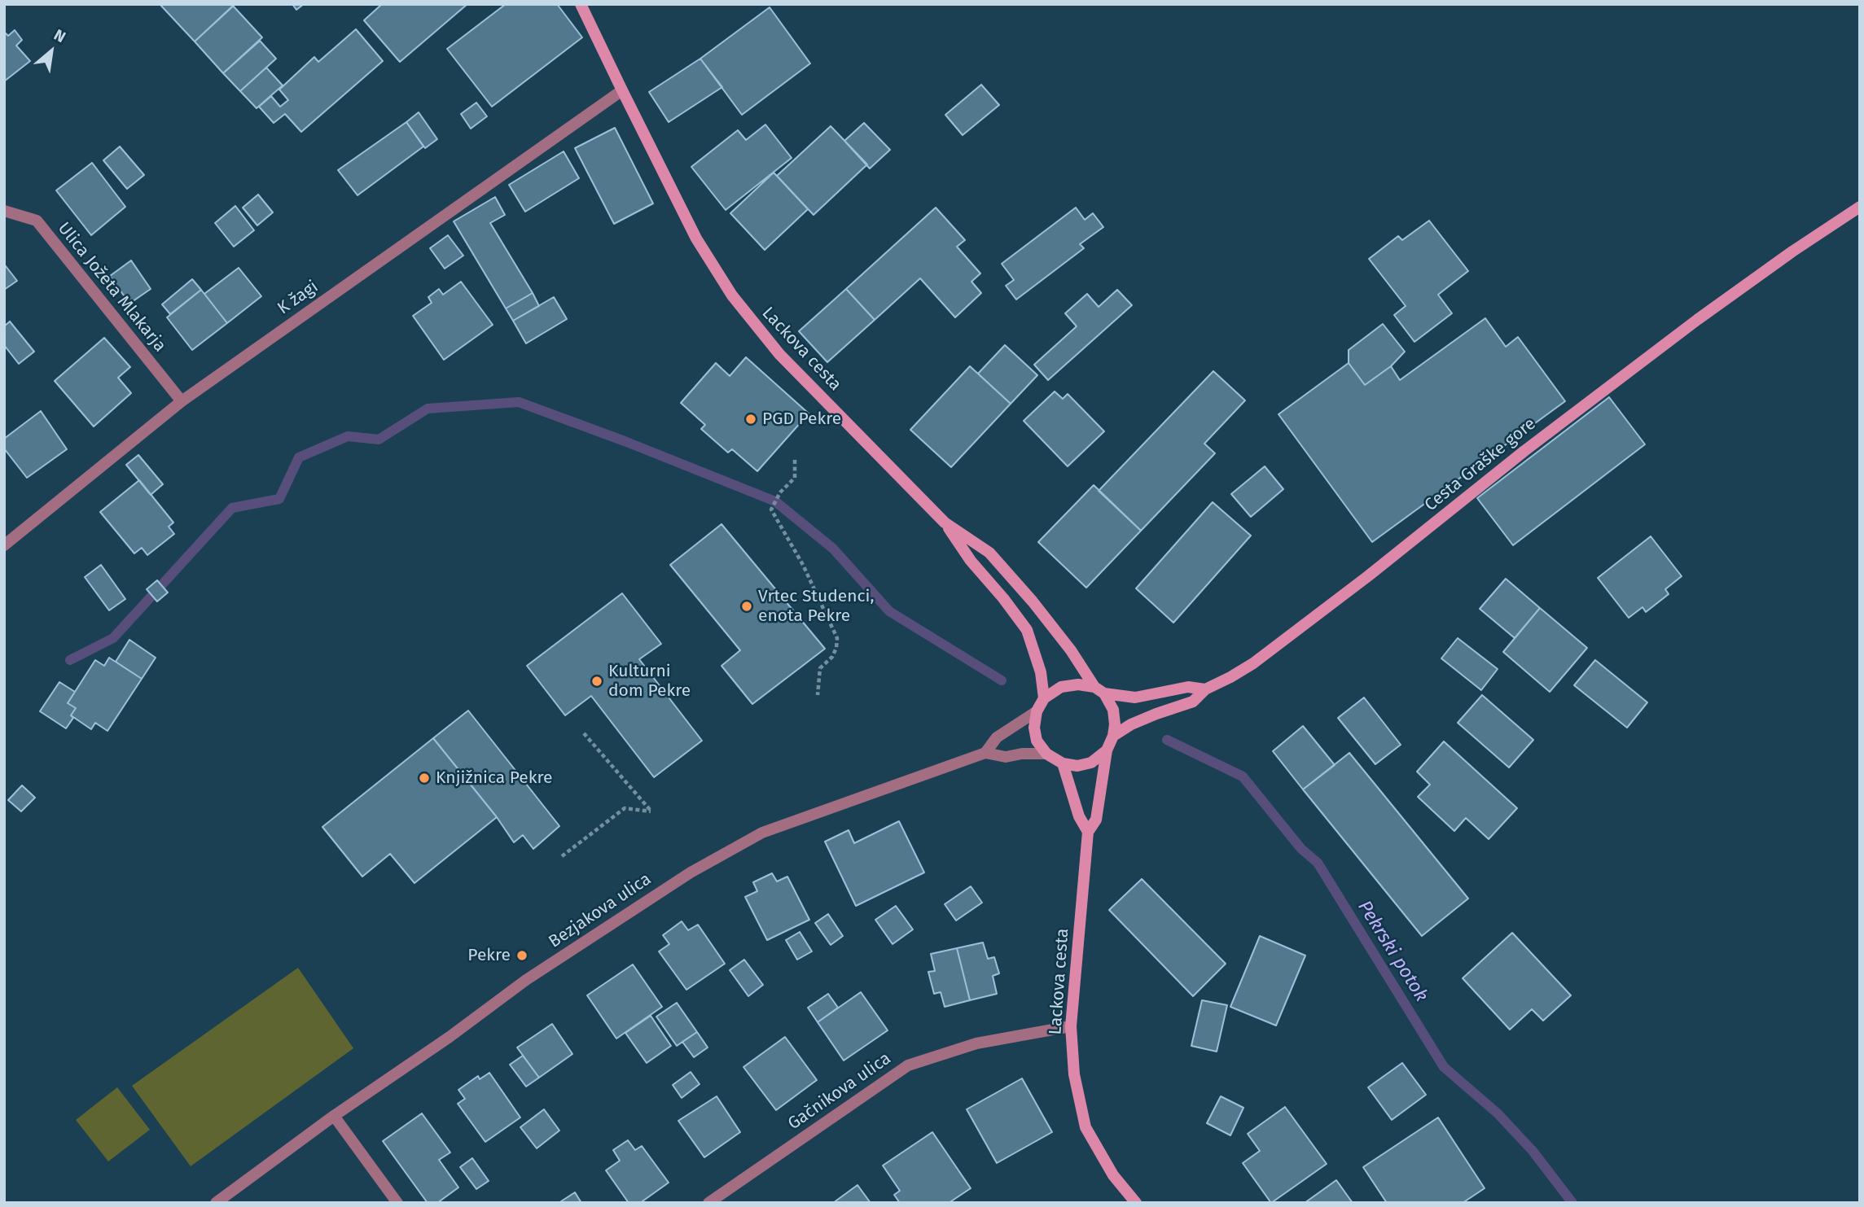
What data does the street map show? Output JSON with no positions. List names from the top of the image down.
{
  "streets": {
    "street": [
      "Ulica Jožeta Mlakarja",
      "K žagi",
      "Lackova cesta",
      "Cesta Graške gore",
      "Bezjakova ulica",
      "Gačnikova ulica"
    ]
  },
  "crossings": [
    ["Ulica Jožeta Mlakarja", "K žagi"],
    ["K žagi", "Lackova cesta"],
    ["Lackova cesta", "Cesta Graške gore"],
    ["Lackova cesta", "Bezjakova ulica"],
    ["Lackova cesta", "Gačnikova ulica"],
    ["Cesta Graške gore", "Bezjakova ulica"]
  ],
  "water": ["Pekrski potok"],
  "places": [
    "PGD Pekre",
    "Vrtec Studenci, enota Pekre",
    "Kulturni dom Pekre",
    "Knjižnica Pekre",
    "Pekre"
  ],
  "north": "top right"
}
